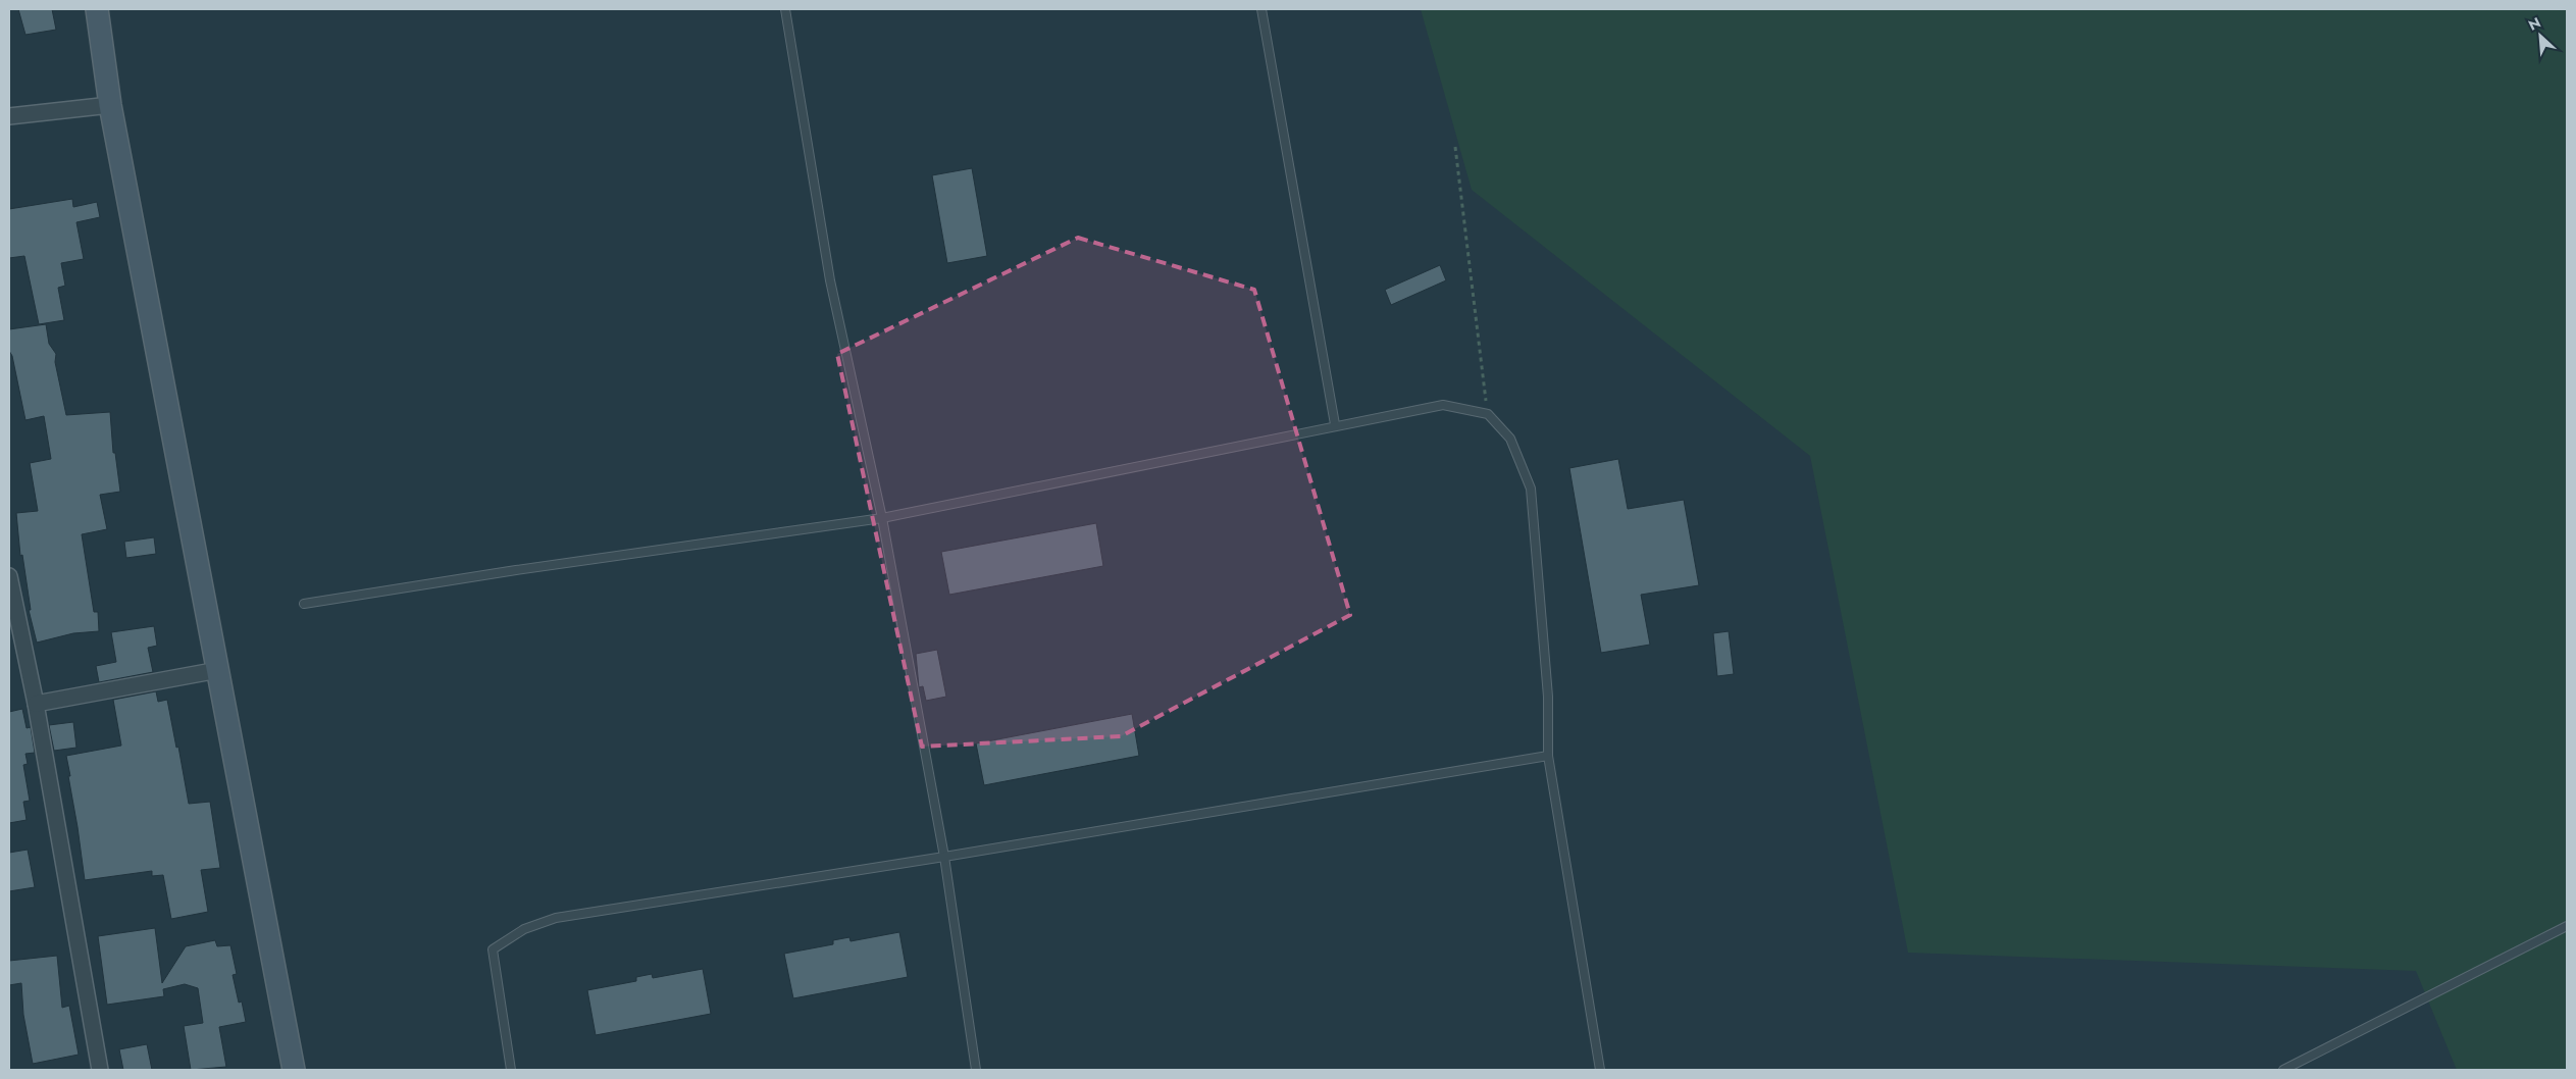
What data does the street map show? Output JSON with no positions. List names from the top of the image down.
{
  "north": "top left"
}
